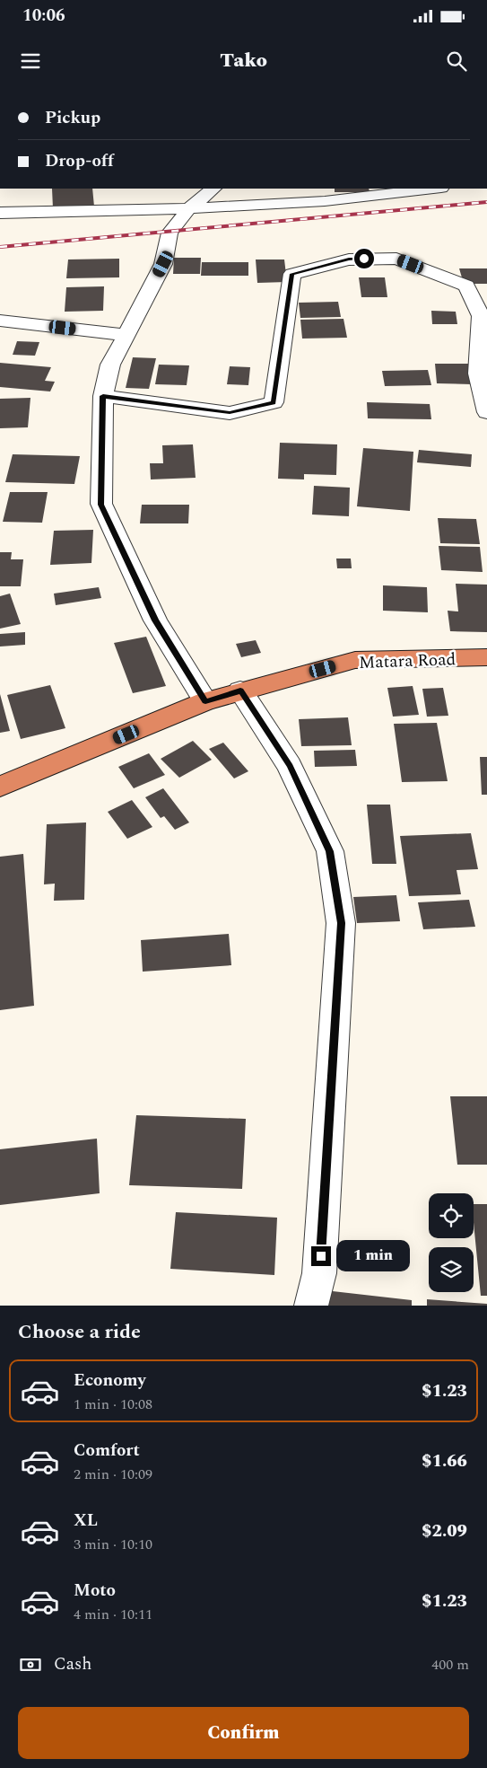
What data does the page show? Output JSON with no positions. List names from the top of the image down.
{
  "streets": {
    "highway": ["Matara Road"]
  },
  "page": {
    "status": "10:06",
    "header": "Tako",
    "banner": ["Pickup", "Drop-off"],
    "bubble": "1 min",
    "heading": "Choose a ride",
    "list": [
      {
        "name": "Economy",
        "note": "1 min · 10:08",
        "value": "$1.23"
      },
      {
        "name": "Comfort",
        "note": "2 min · 10:09",
        "value": "$1.66"
      },
      {
        "name": "XL",
        "note": "3 min · 10:10",
        "value": "$2.09"
      },
      {
        "name": "Moto",
        "note": "4 min · 10:11",
        "value": "$1.23"
      }
    ],
    "pay": ["Cash", "400 m"],
    "buttons": "Confirm"
  }
}
